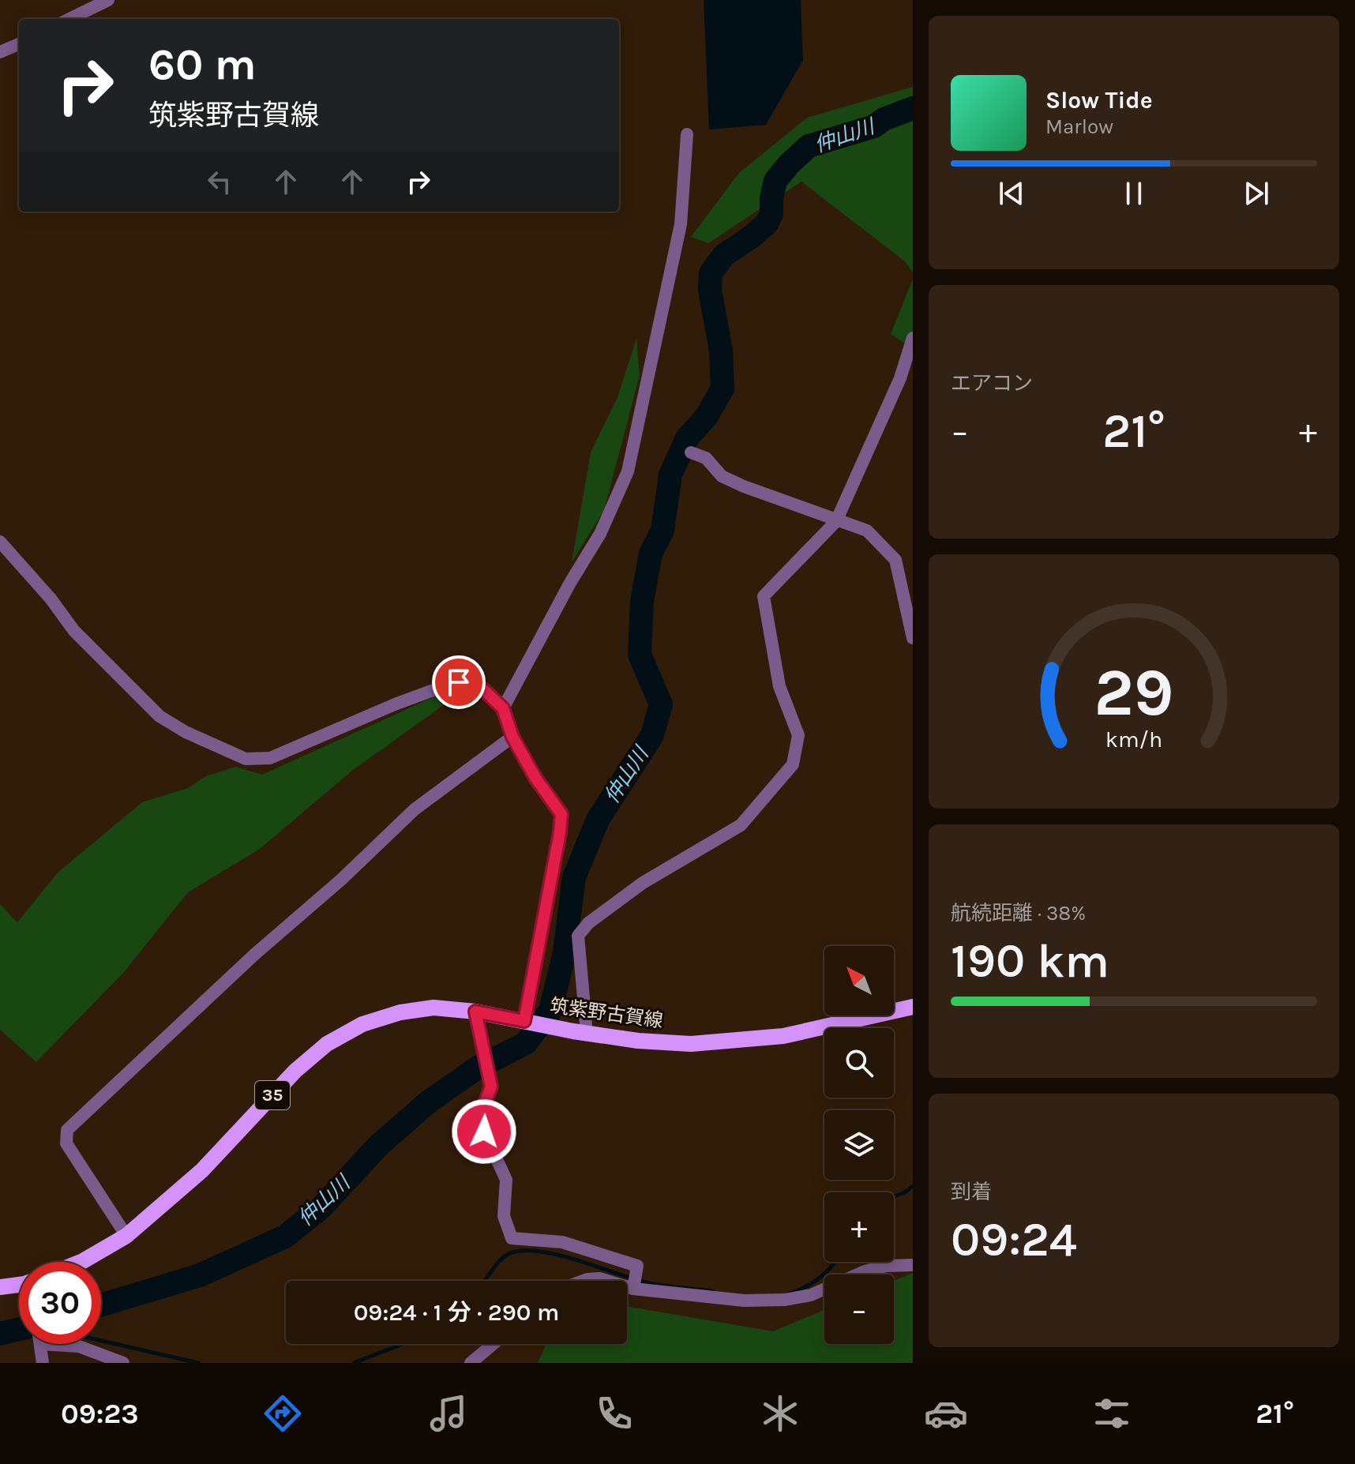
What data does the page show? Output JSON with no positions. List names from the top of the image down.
{
  "streets": {
    "main road": ["筑紫野古賀線", "35"]
  },
  "water": ["仲山川"],
  "north": "top left",
  "page": {
    "turn": ["60 m", "筑紫野古賀線"],
    "song": ["Slow Tide", "Marlow"],
    "tile": [
      "エアコン",
      ["航続距離 · 38%", "190 km"],
      ["到着", "09:24"]
    ],
    "heat": ["−", "21°", "+"],
    "map_buttons": ["+", "−"],
    "limit": "30",
    "trip": "09:24 · 1 分 · 290 m",
    "tabs": ["09:23", "21°"],
    "gauge": ["29", "km/h"]
  }
}
